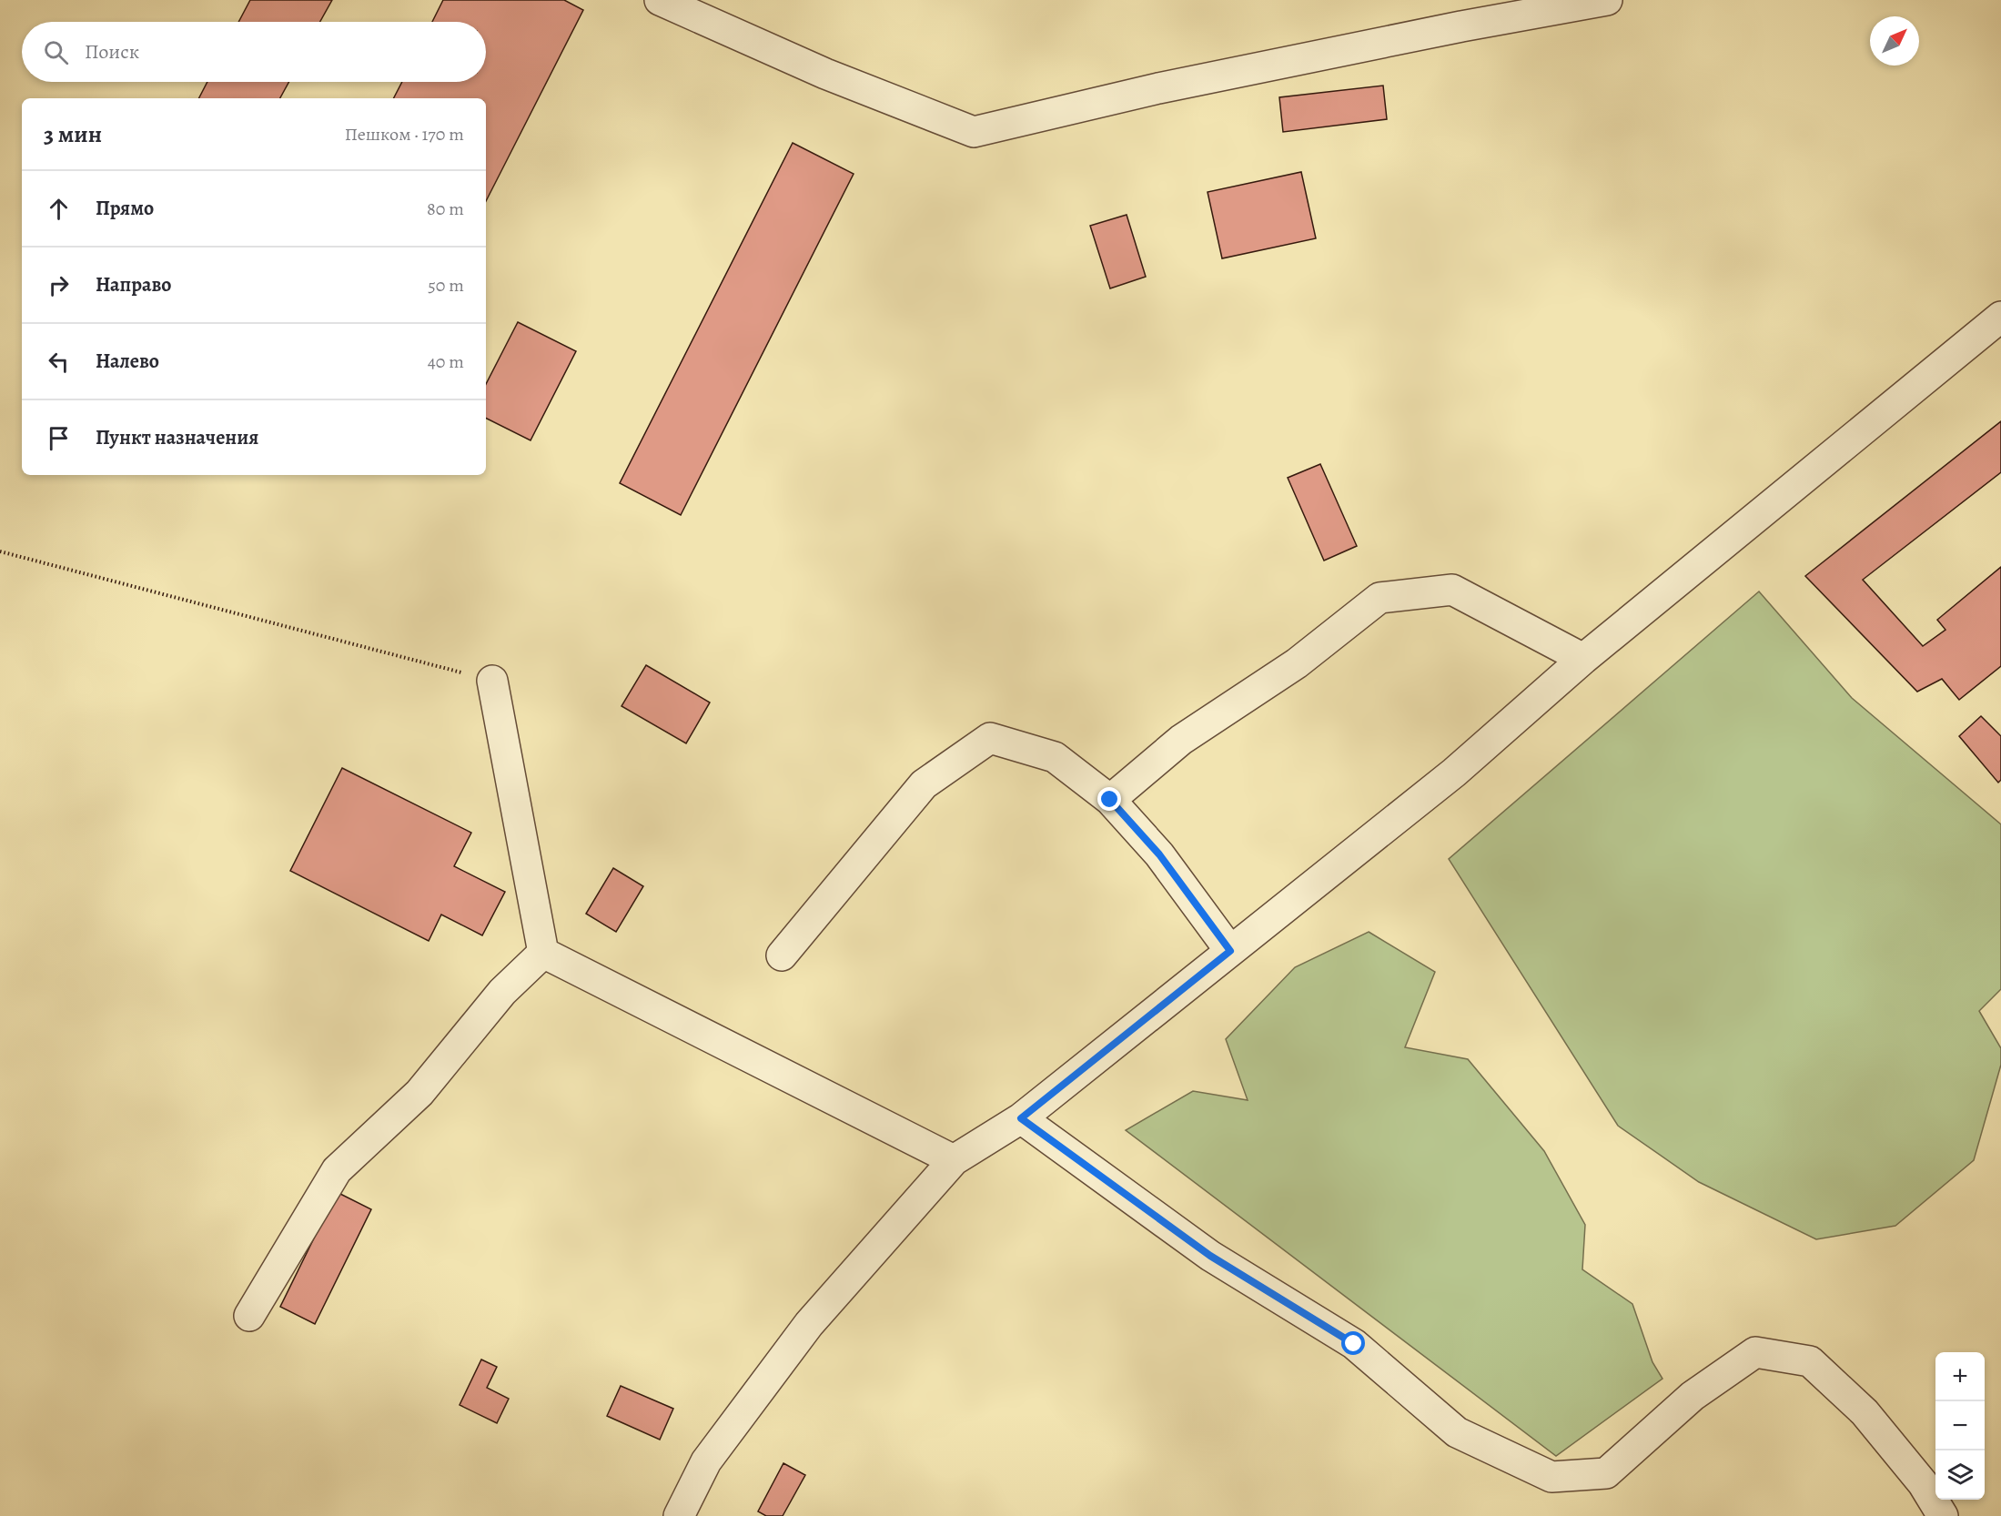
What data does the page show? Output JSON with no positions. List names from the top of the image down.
{
  "north": "top right",
  "page": {
    "search": "Поиск",
    "heading": ["3 мин", "Пешком · 170 m"],
    "list": [
      ["Прямо", "80 m"],
      ["Направо", "50 m"],
      ["Налево", "40 m"],
      "Пункт назначения"
    ],
    "map_buttons": ["+", "−"]
  }
}
